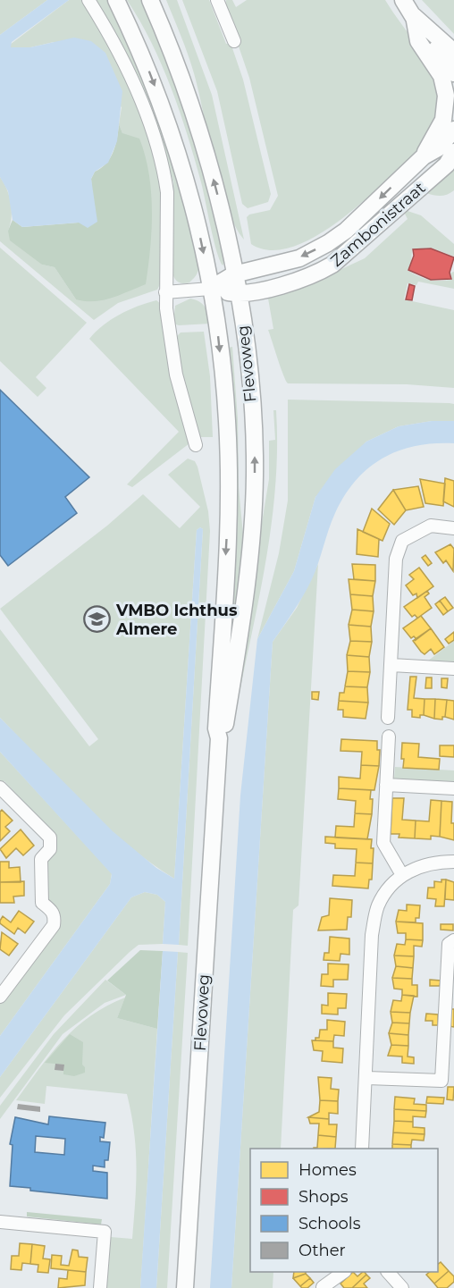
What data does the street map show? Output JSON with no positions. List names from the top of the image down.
{
  "streets": {
    "main road": ["Zambonistraat", "Flevoweg"]
  },
  "crossings": [
    ["Zambonistraat", "Flevoweg"]
  ],
  "places": {
    "school or university": ["VMBO Ichthus Almere"]
  },
  "legend": [
    "Homes",
    "Shops",
    "Schools",
    "Other"
  ]
}
